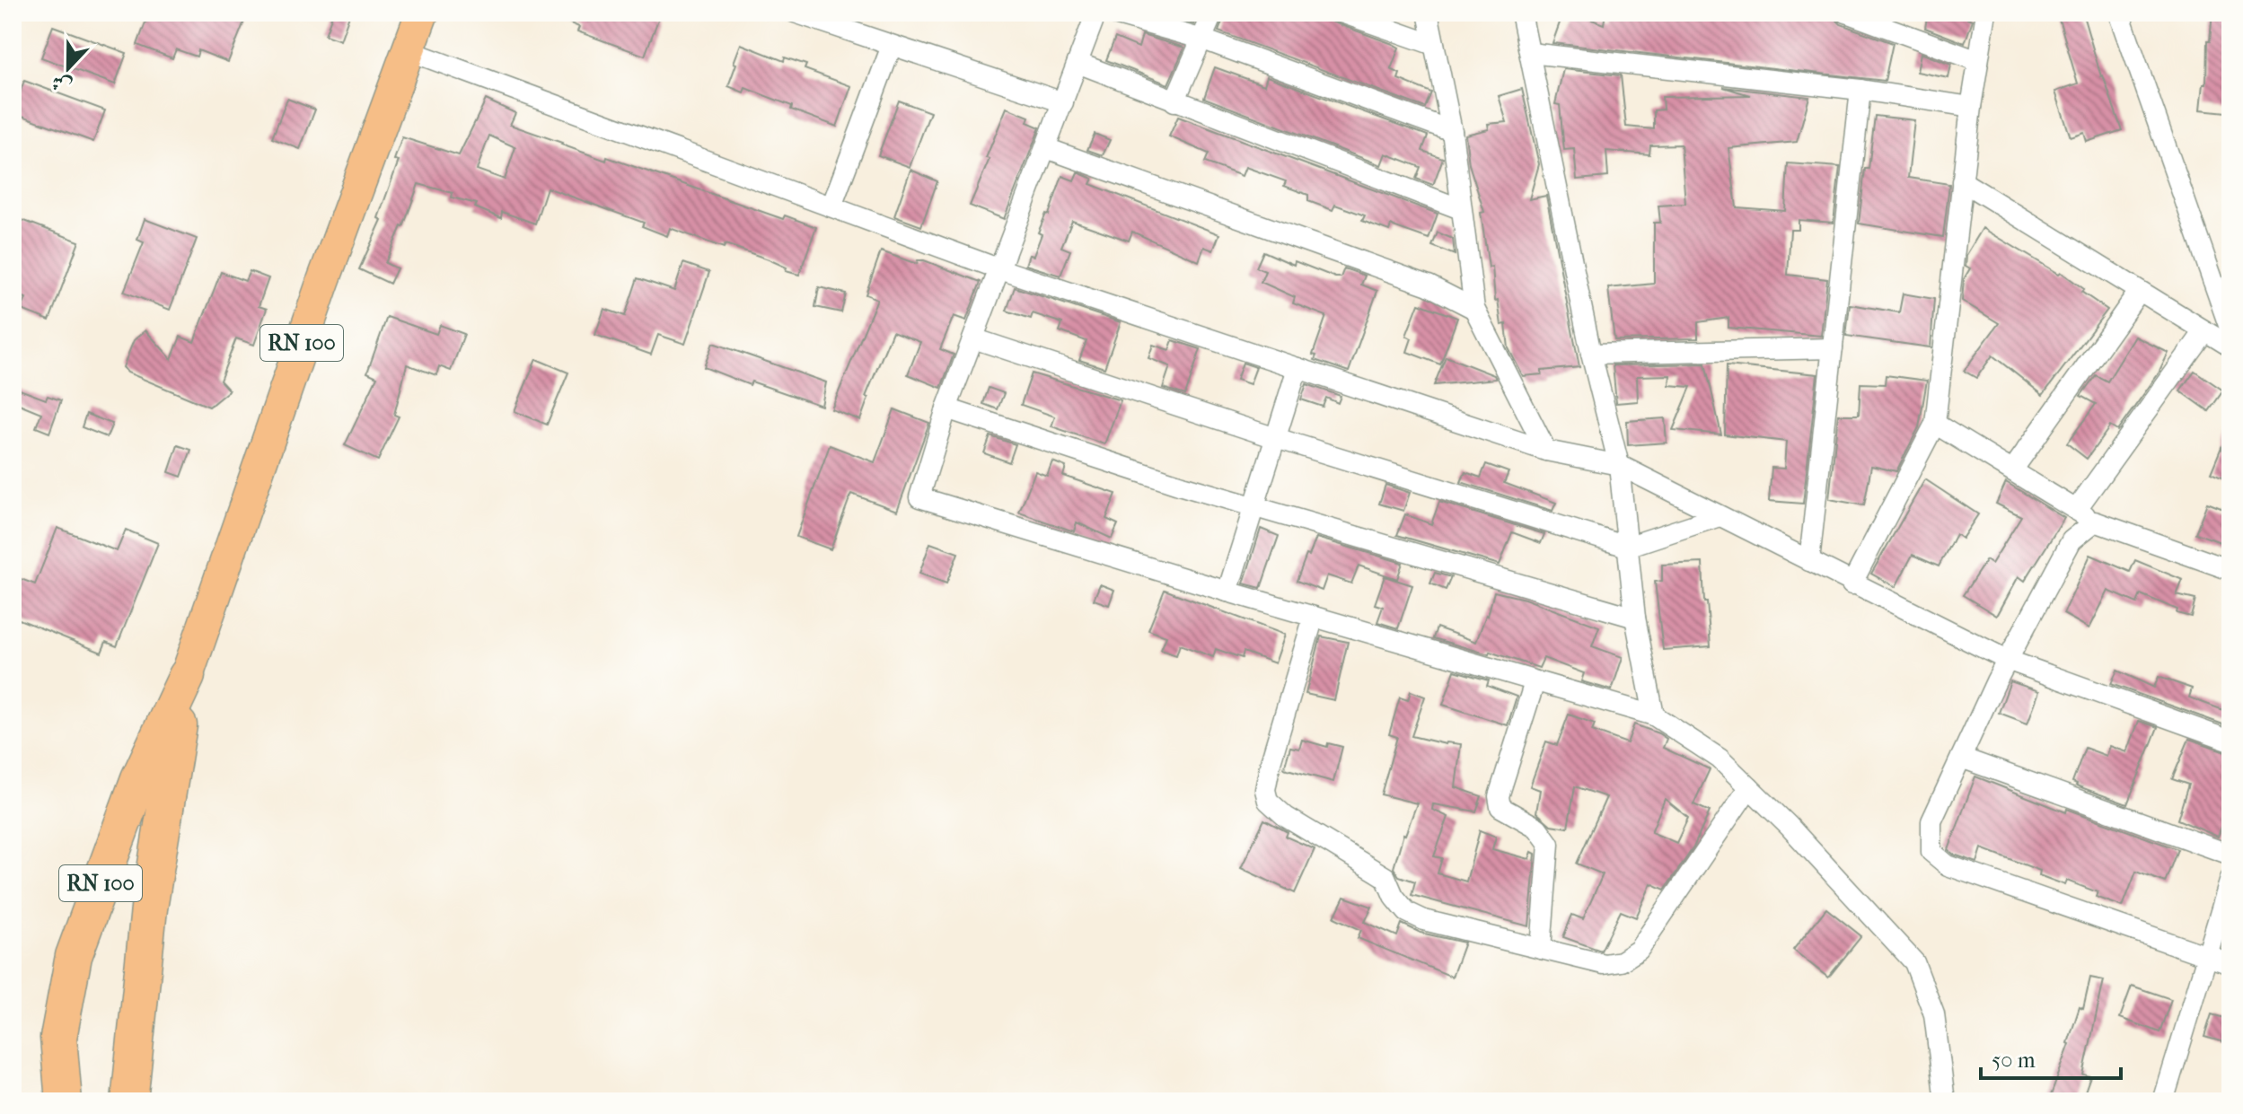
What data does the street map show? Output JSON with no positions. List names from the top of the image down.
{
  "streets": {
    "highway": ["RN 100"]
  },
  "scale_bar": "50 m",
  "north": "bottom"
}
